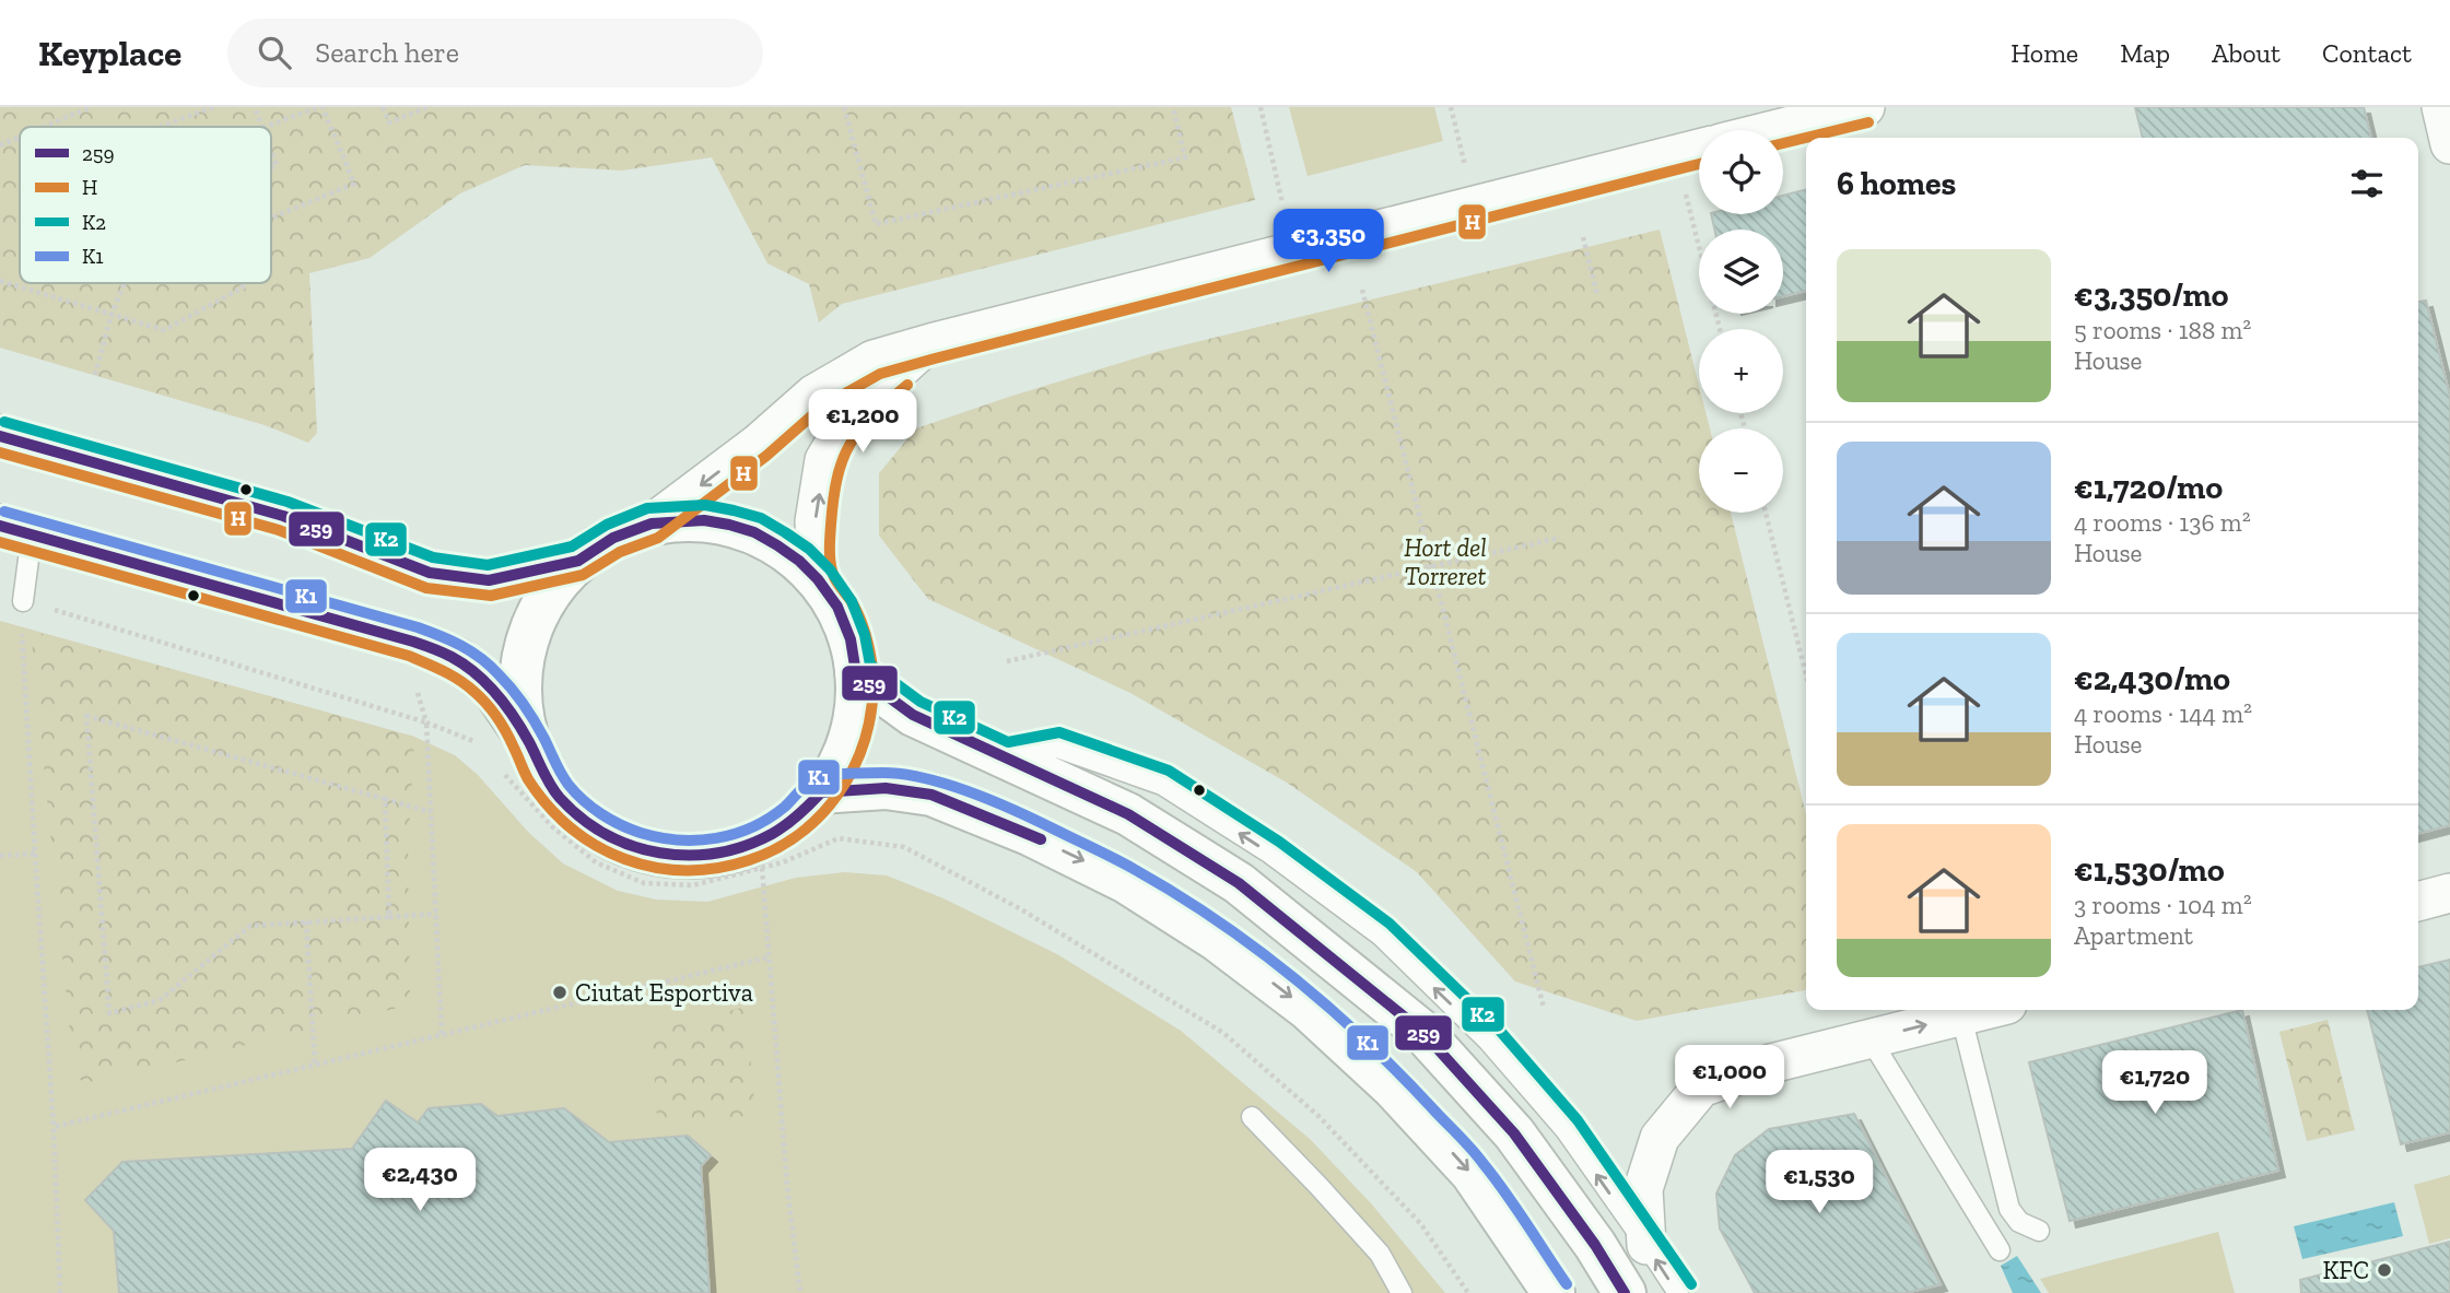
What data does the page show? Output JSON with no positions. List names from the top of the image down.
{
  "parks": ["Hort del Torreret"],
  "places": ["Ciutat Esportiva", "KFC"],
  "lines": [
    "transit line H",
    "transit line K2",
    "transit line 259",
    "transit line K1"
  ],
  "legend": [
    "259",
    "H",
    "K2",
    "K1"
  ],
  "page": {
    "header": "Keyplace",
    "search": "Search here",
    "nav": [
      "Home",
      "Map",
      "About",
      "Contact"
    ],
    "map_buttons": ["+", "−"],
    "heading": "6 homes",
    "price": [
      "€3,350",
      "€1,200",
      "€1,000",
      "€1,720",
      "€2,430",
      "€1,530"
    ],
    "list": [
      {
        "name": "€3,350/mo",
        "note": "5 rooms · 188 m² · House"
      },
      {
        "name": "€1,720/mo",
        "note": "4 rooms · 136 m² · House"
      },
      {
        "name": "€2,430/mo",
        "note": "4 rooms · 144 m² · House"
      },
      {
        "name": "€1,530/mo",
        "note": "3 rooms · 104 m² · Apartment"
      }
    ]
  }
}
